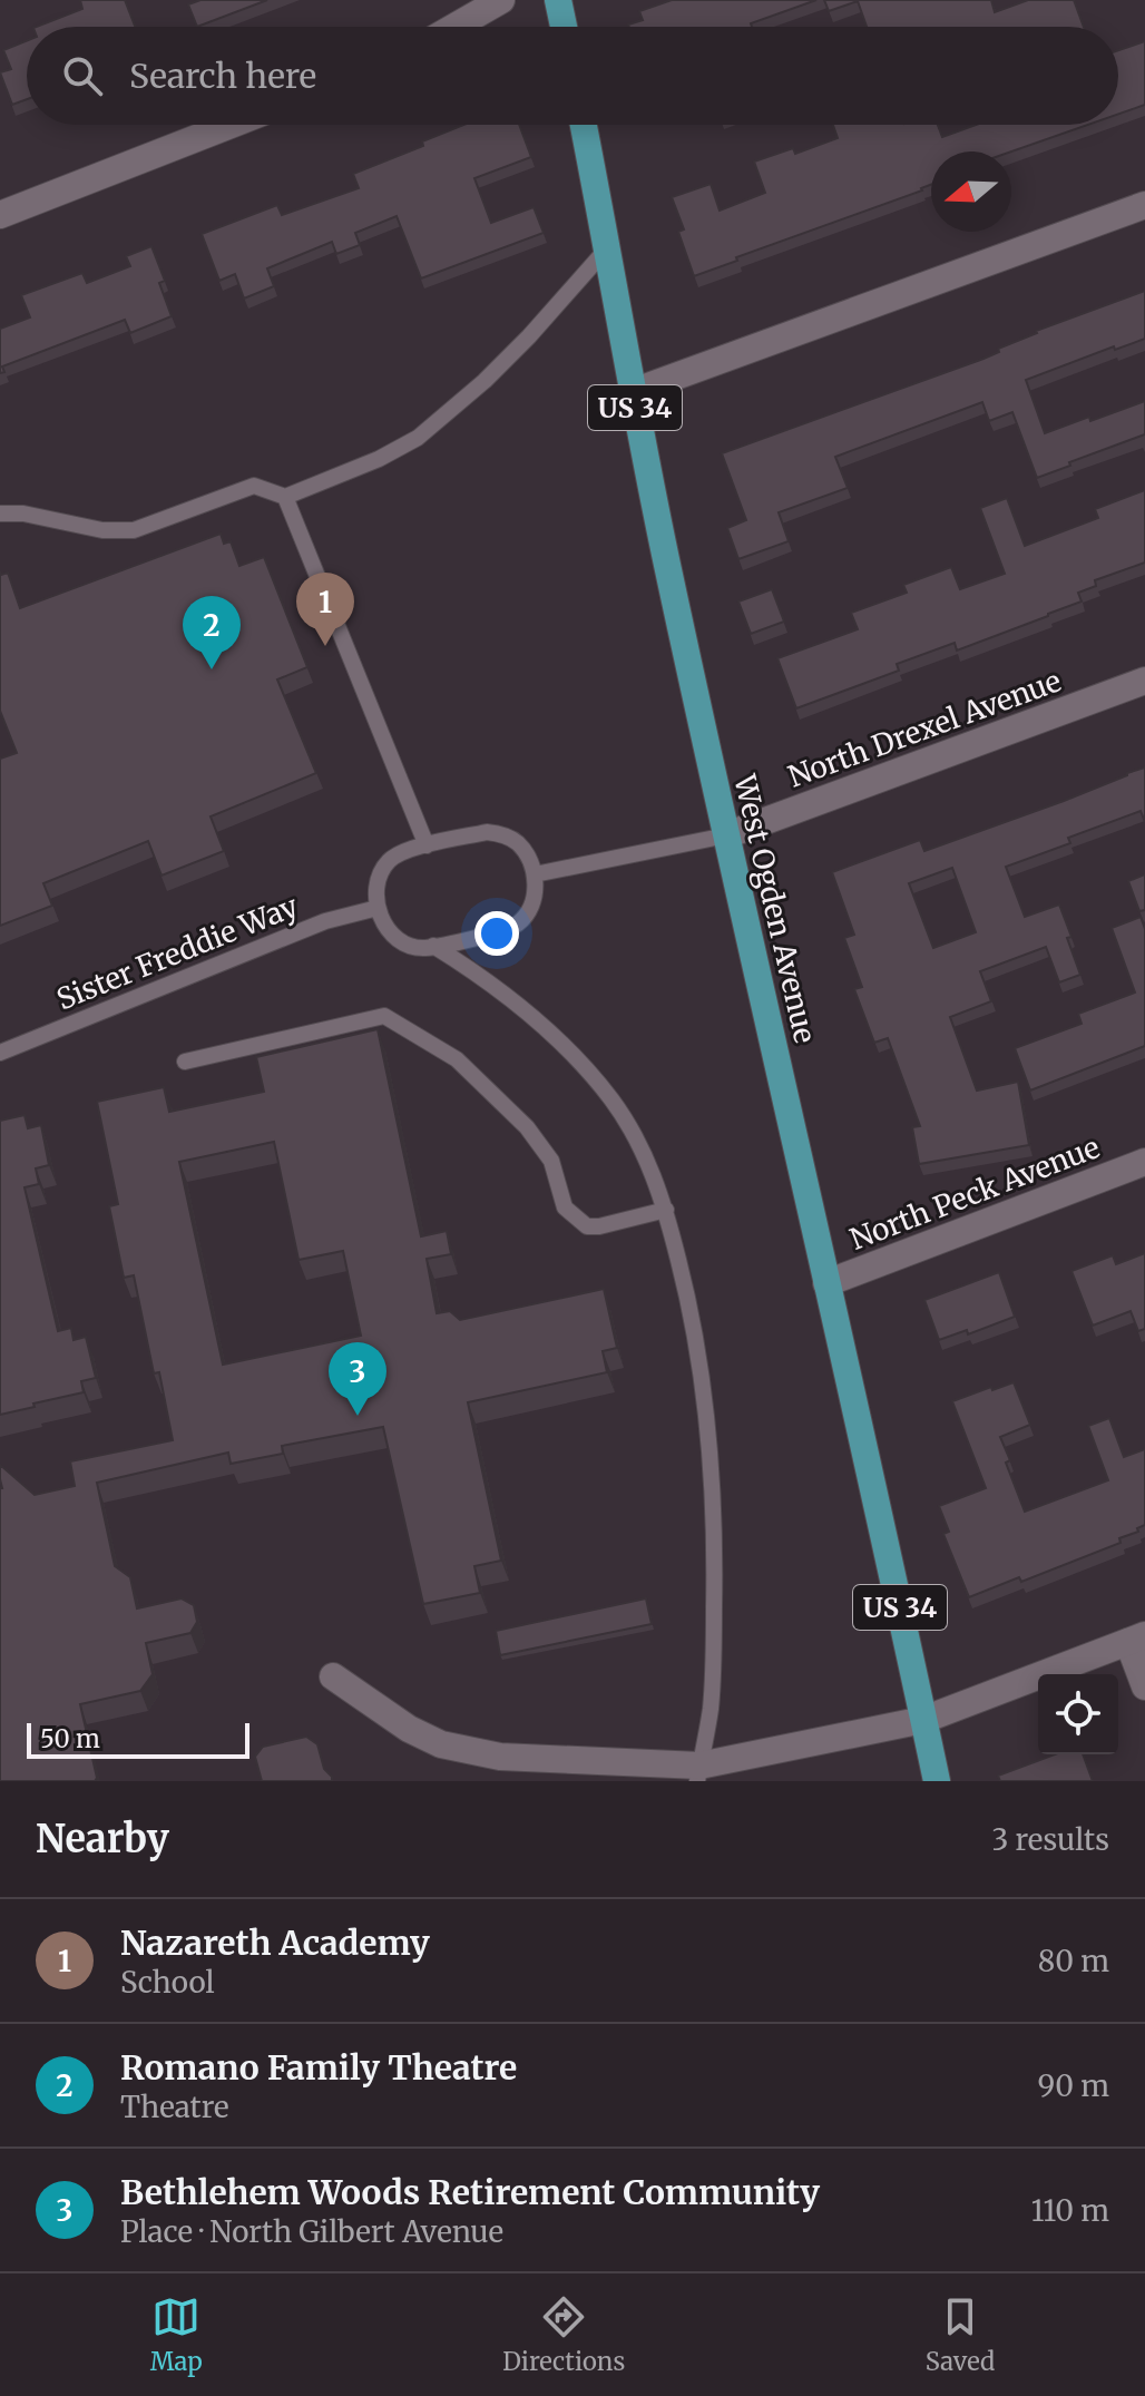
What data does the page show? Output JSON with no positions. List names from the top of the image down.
{
  "streets": {
    "main road": ["US 34", "West Ogden Avenue"],
    "street": ["North Drexel Avenue", "North Peck Avenue"],
    "lane": ["Sister Freddie Way"]
  },
  "crossings": [
    ["US 34", "West Ogden Avenue"],
    ["North Drexel Avenue", "West Ogden Avenue"],
    ["West Ogden Avenue", "North Peck Avenue"]
  ],
  "scale_bar": "50 m",
  "north": "left",
  "page": {
    "search": "Search here",
    "pins": ["1", "2", "3"],
    "scale": "50 m",
    "heading": ["Nearby", "3 results"],
    "list": [
      {
        "mark": "1",
        "name": "Nazareth Academy",
        "note": "School",
        "value": "80 m"
      },
      {
        "mark": "2",
        "name": "Romano Family Theatre",
        "note": "Theatre",
        "value": "90 m"
      },
      {
        "mark": "3",
        "name": "Bethlehem Woods Retirement Community",
        "note": "Place · North Gilbert Avenue",
        "value": "110 m"
      }
    ],
    "nav": ["Map", "Directions", "Saved"]
  }
}
